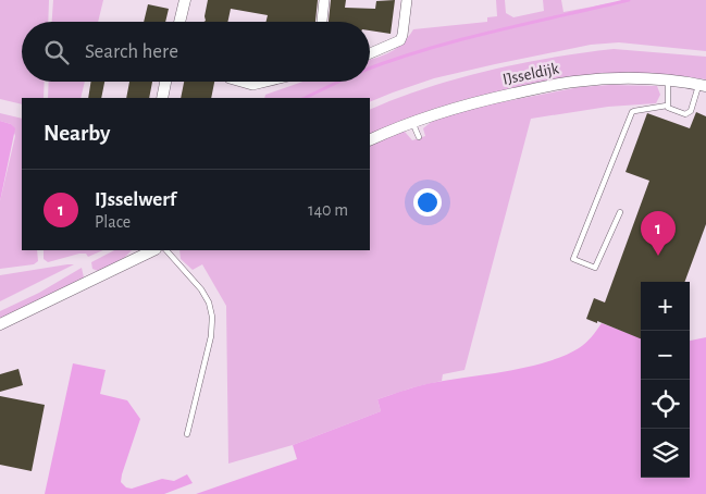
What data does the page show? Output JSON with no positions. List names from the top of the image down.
{
  "streets": {
    "street": ["IJsseldijk"]
  },
  "page": {
    "search": "Search here",
    "heading": "Nearby",
    "list": [
      {
        "mark": "1",
        "name": "IJsselwerf",
        "note": "Place",
        "value": "140 m"
      }
    ],
    "pins": "1",
    "map_buttons": ["+", "−"]
  }
}
